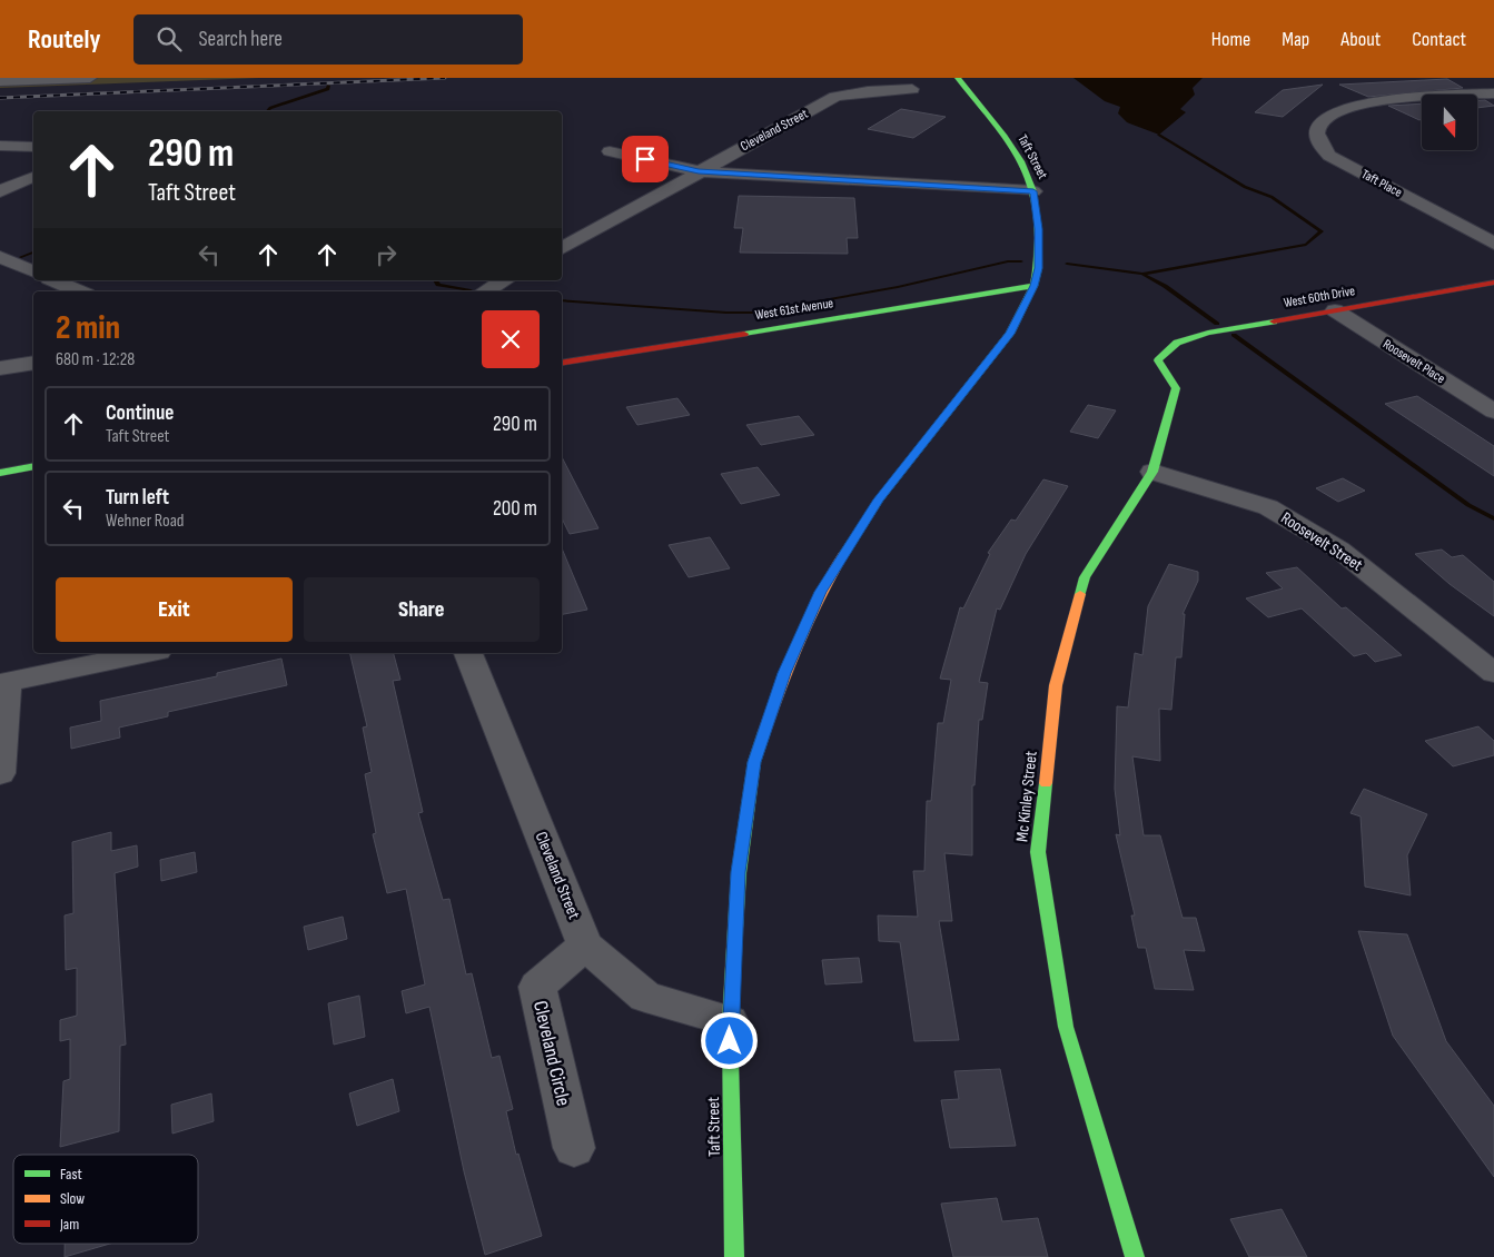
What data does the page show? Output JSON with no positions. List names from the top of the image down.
{
  "streets": {
    "main road": [
      "Taft Street",
      "West 60th Drive",
      "West 61st Avenue",
      "Mc Kinley Street"
    ],
    "street": [
      "Cleveland Street",
      "Taft Place",
      "Roosevelt Place",
      "Roosevelt Street",
      "Cleveland Circle"
    ]
  },
  "crossings": [
    ["Cleveland Street", "Taft Street"],
    ["Cleveland Street", "Cleveland Circle"],
    ["Taft Street", "West 61st Avenue"],
    ["West 60th Drive", "Roosevelt Place"],
    ["West 60th Drive", "Mc Kinley Street"],
    ["Roosevelt Street", "Mc Kinley Street"]
  ],
  "legend": ["Fast", "Slow", "Jam"],
  "north": "bottom",
  "page": {
    "header": "Routely",
    "search": "Search here",
    "nav": [
      "Home",
      "Map",
      "About",
      "Contact"
    ],
    "turn": ["290 m", "Taft Street"],
    "heading": ["2 min", "680 m · 12:28"],
    "list": [
      {
        "name": "Continue",
        "note": "Taft Street",
        "value": "290 m"
      },
      {
        "name": "Turn left",
        "note": "Wehner Road",
        "value": "200 m"
      }
    ],
    "buttons": ["Exit", "Share"]
  }
}
